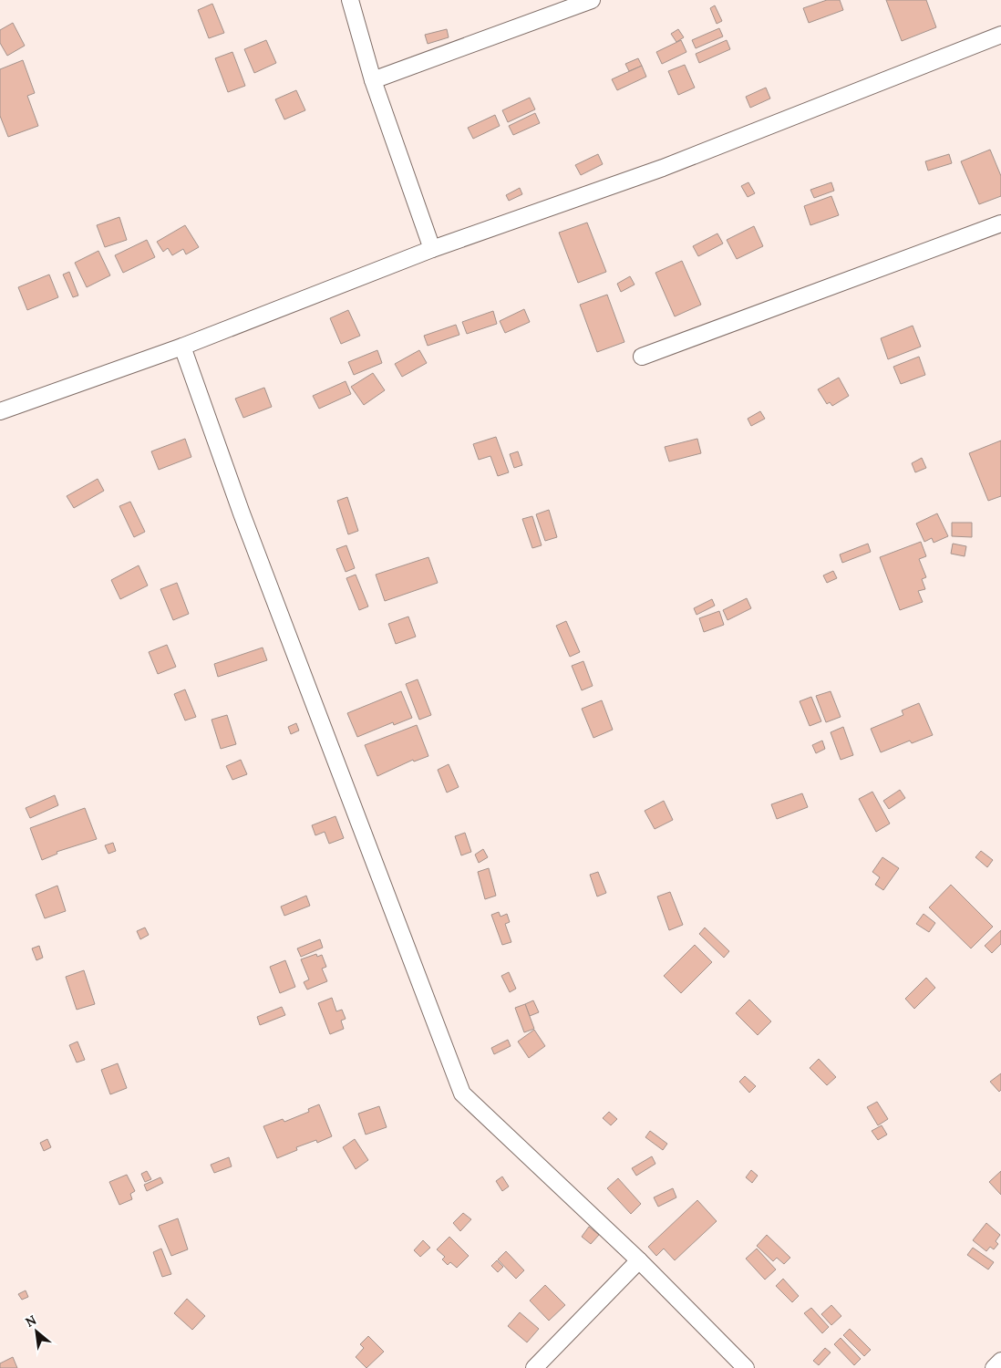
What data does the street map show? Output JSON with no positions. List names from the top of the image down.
{
  "north": "top left"
}
